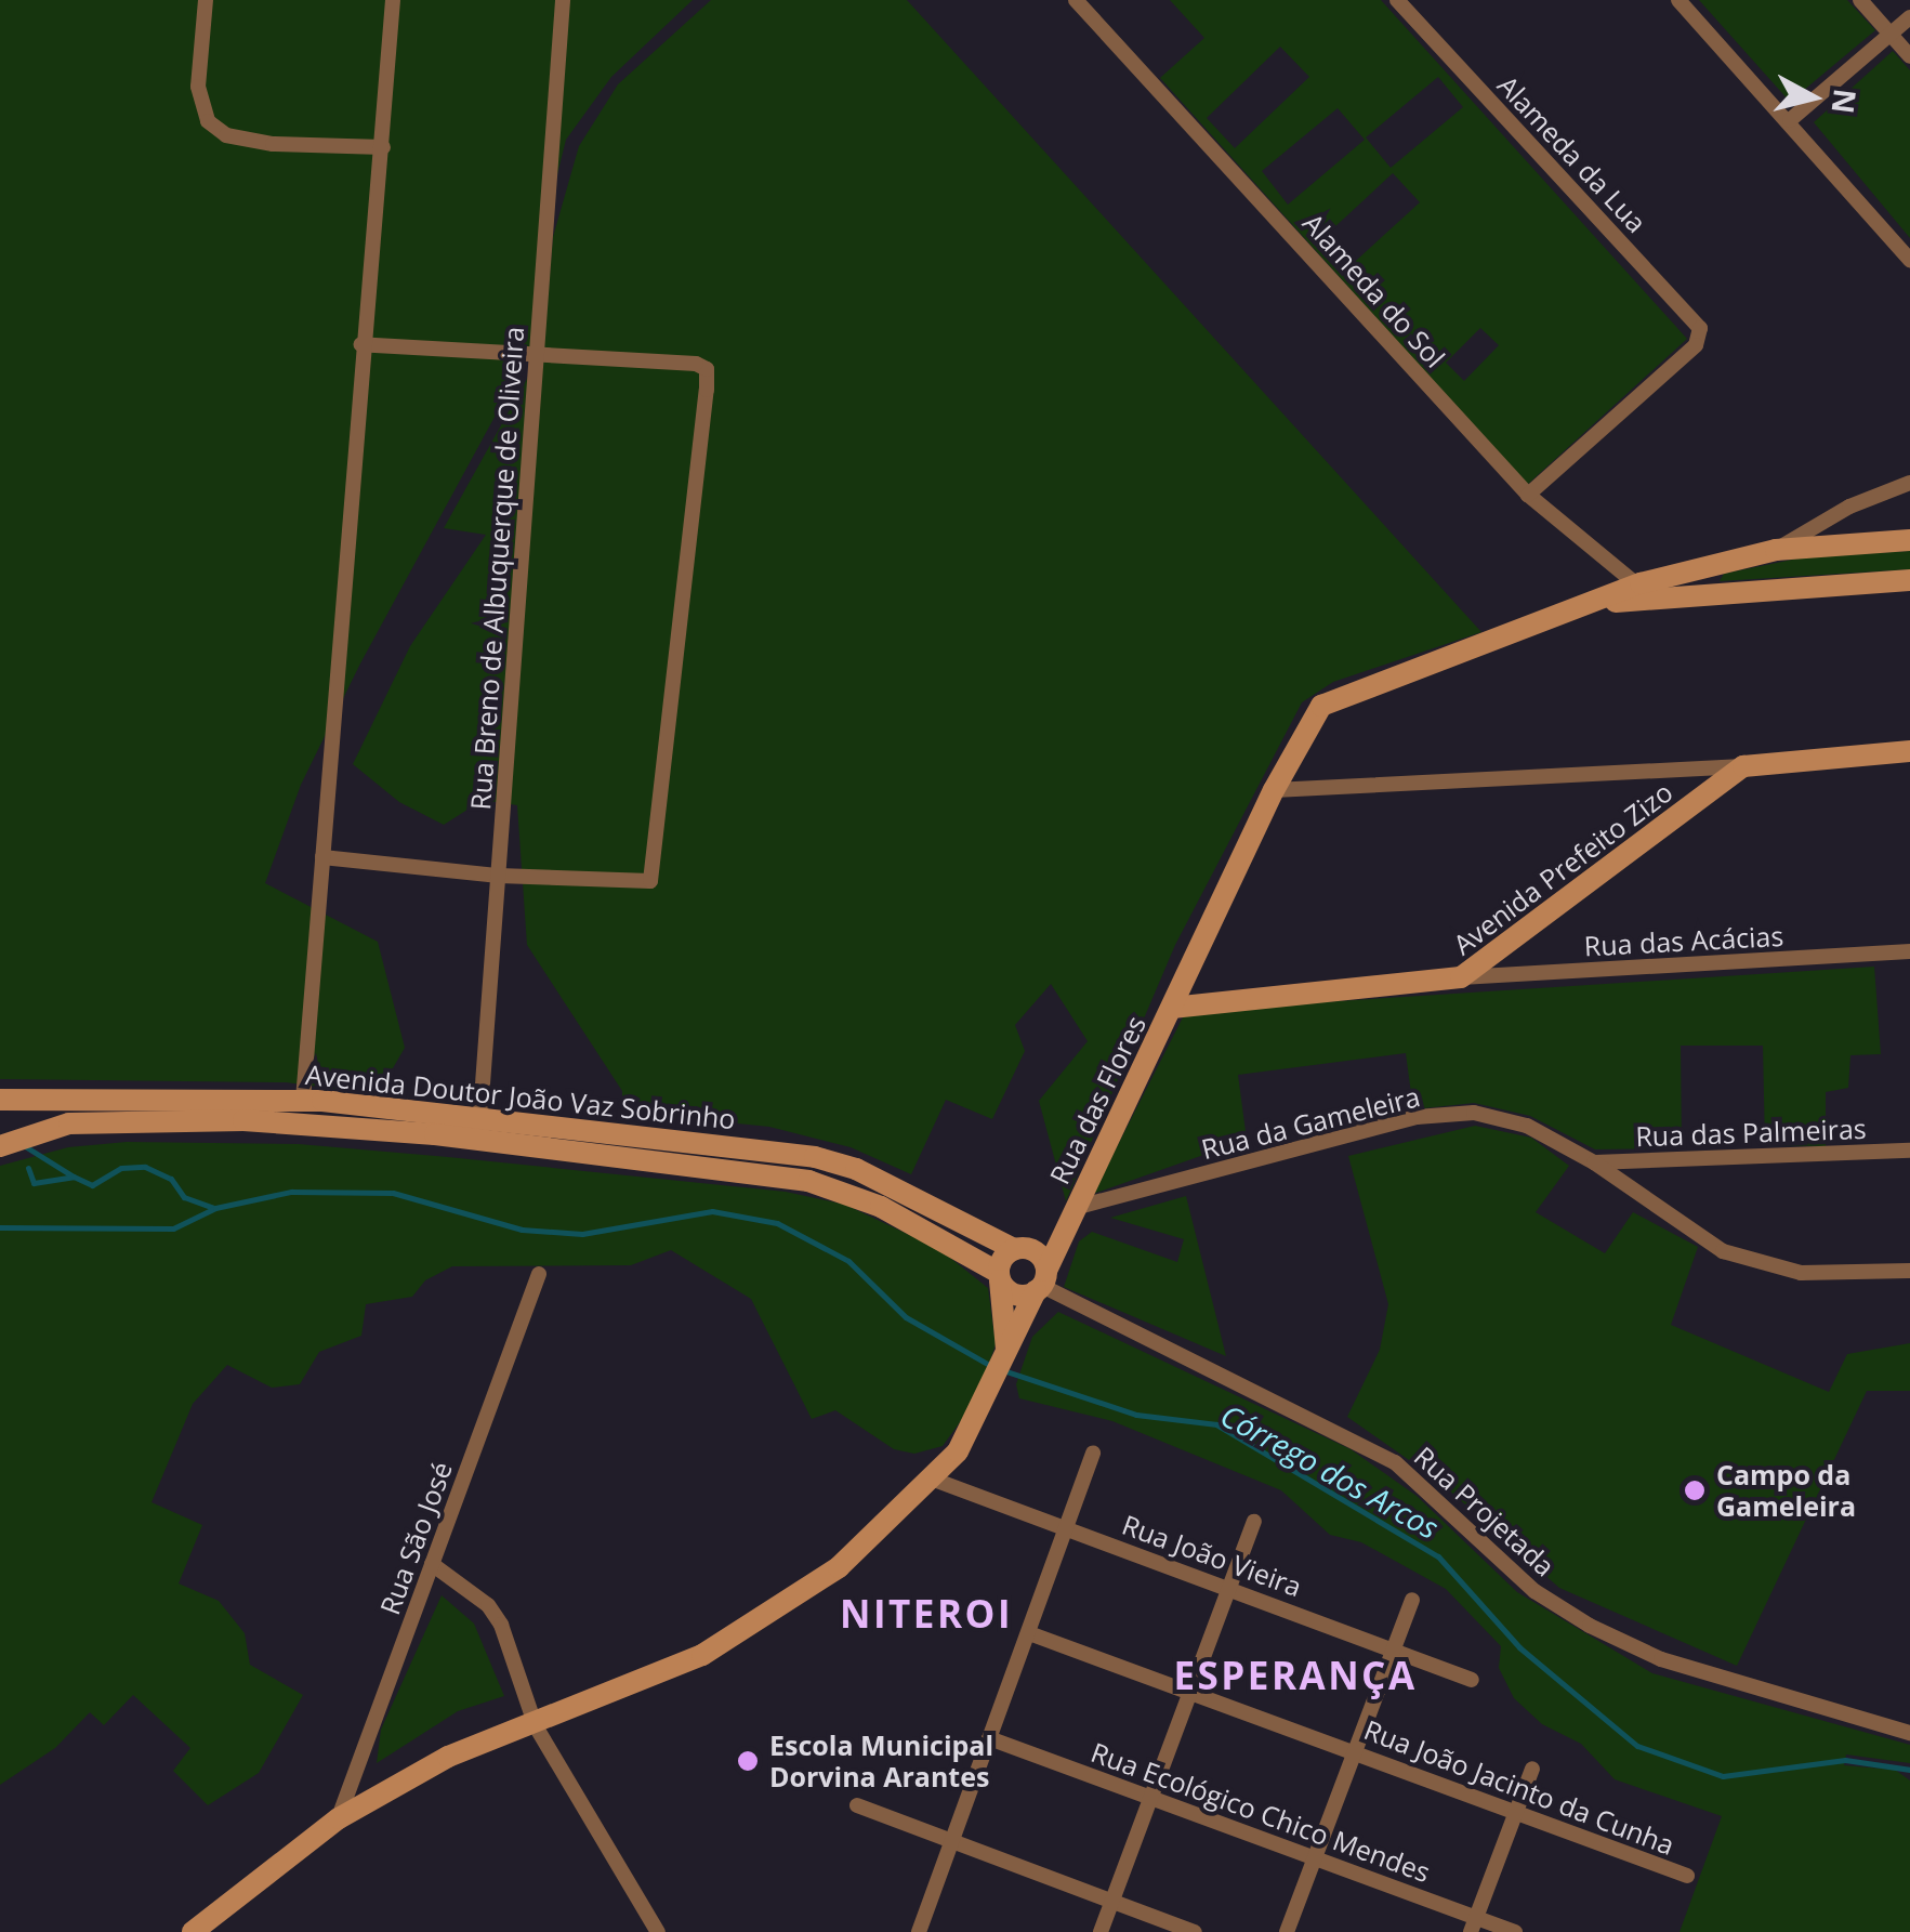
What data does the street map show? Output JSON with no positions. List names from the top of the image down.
{
  "streets": {
    "main road": ["Avenida Prefeito Zizo", "Avenida Doutor João Vaz Sobrinho", "Rua das Flores"],
    "street": [
      "Alameda da Lua",
      "Alameda do Sol",
      "Rua Breno de Albuquerque de Oliveira",
      "Rua das Acácias",
      "Rua da Gameleira",
      "Rua das Palmeiras",
      "Rua Projetada",
      "Rua São José",
      "Rua João Vieira",
      "Rua João Jacinto da Cunha",
      "Rua Ecológico Chico Mendes"
    ]
  },
  "crossings": [
    ["Alameda da Lua", "Alameda do Sol"],
    ["Alameda do Sol", "Rua das Flores"],
    ["Rua Breno de Albuquerque de Oliveira", "Avenida Doutor João Vaz Sobrinho"],
    ["Avenida Prefeito Zizo", "Rua das Acácias"],
    ["Avenida Prefeito Zizo", "Rua das Flores"],
    ["Avenida Doutor João Vaz Sobrinho", "Rua Projetada"],
    ["Rua das Flores", "Rua da Gameleira"],
    ["Rua da Gameleira", "Rua das Palmeiras"]
  ],
  "districts": ["NITEROI", "ESPERANÇA"],
  "water": ["Córrego dos Arcos"],
  "places": ["Campo da Gameleira", "Escola Municipal Dorvina Arantes"],
  "north": "right"
}
